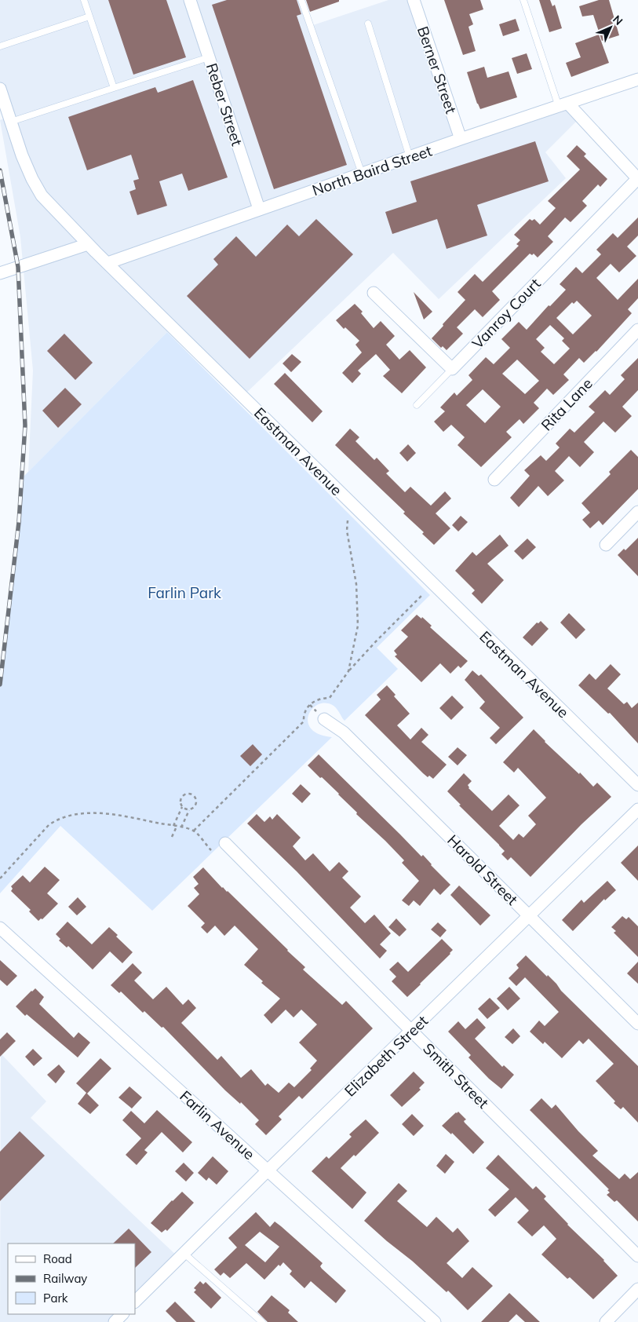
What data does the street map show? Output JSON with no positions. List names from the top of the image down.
{
  "streets": {
    "street": [
      "Berner Street",
      "Reber Street",
      "North Baird Street",
      "Vanroy Court",
      "Rita Lane",
      "Eastman Avenue",
      "Harold Street",
      "Elizabeth Street",
      "Smith Street",
      "Farlin Avenue"
    ]
  },
  "crossings": [
    ["Berner Street", "North Baird Street"],
    ["Reber Street", "North Baird Street"],
    ["North Baird Street", "Eastman Avenue"],
    ["Harold Street", "Elizabeth Street"],
    ["Elizabeth Street", "Smith Street"],
    ["Elizabeth Street", "Farlin Avenue"]
  ],
  "parks": ["Farlin Park"],
  "legend": ["Road", "Railway", "Park"],
  "north": "top right"
}
